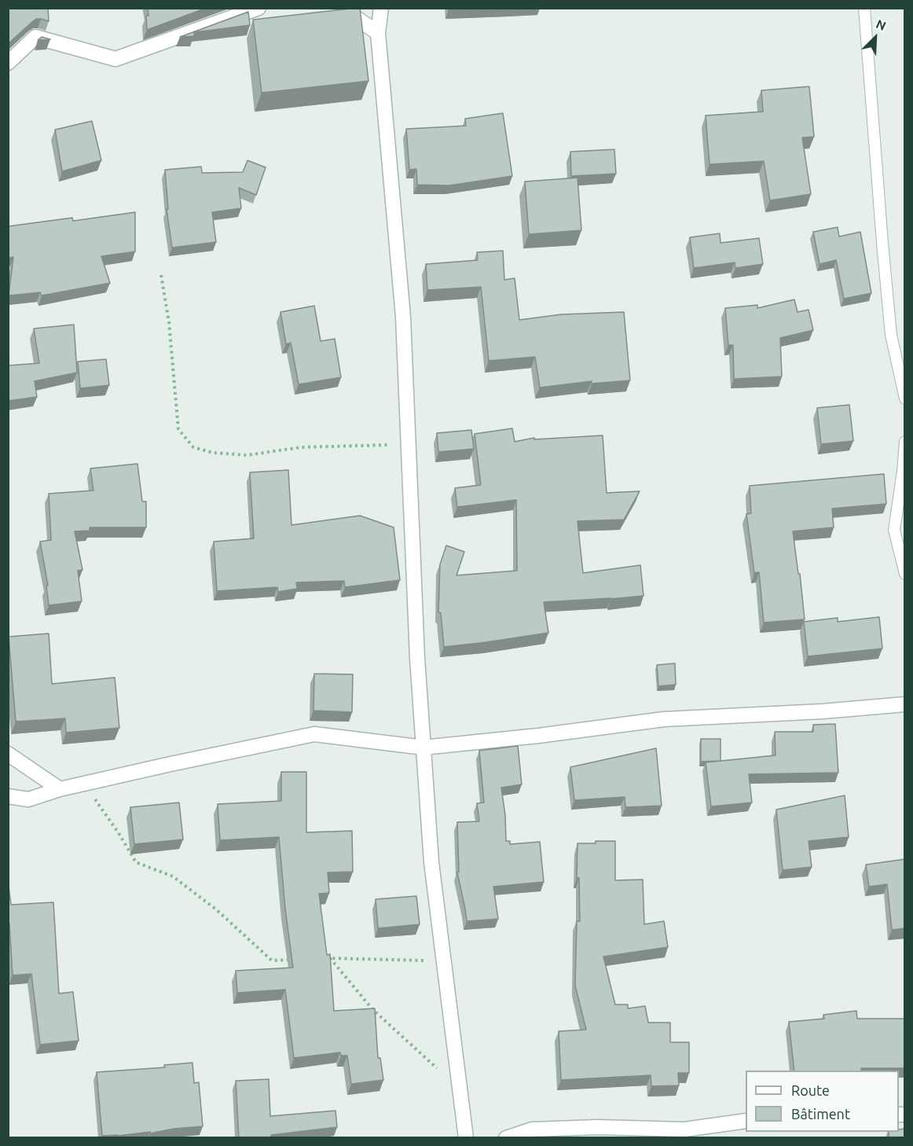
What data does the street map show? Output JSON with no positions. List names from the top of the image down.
{
  "legend": ["Route", "Bâtiment"],
  "north": "top right"
}
